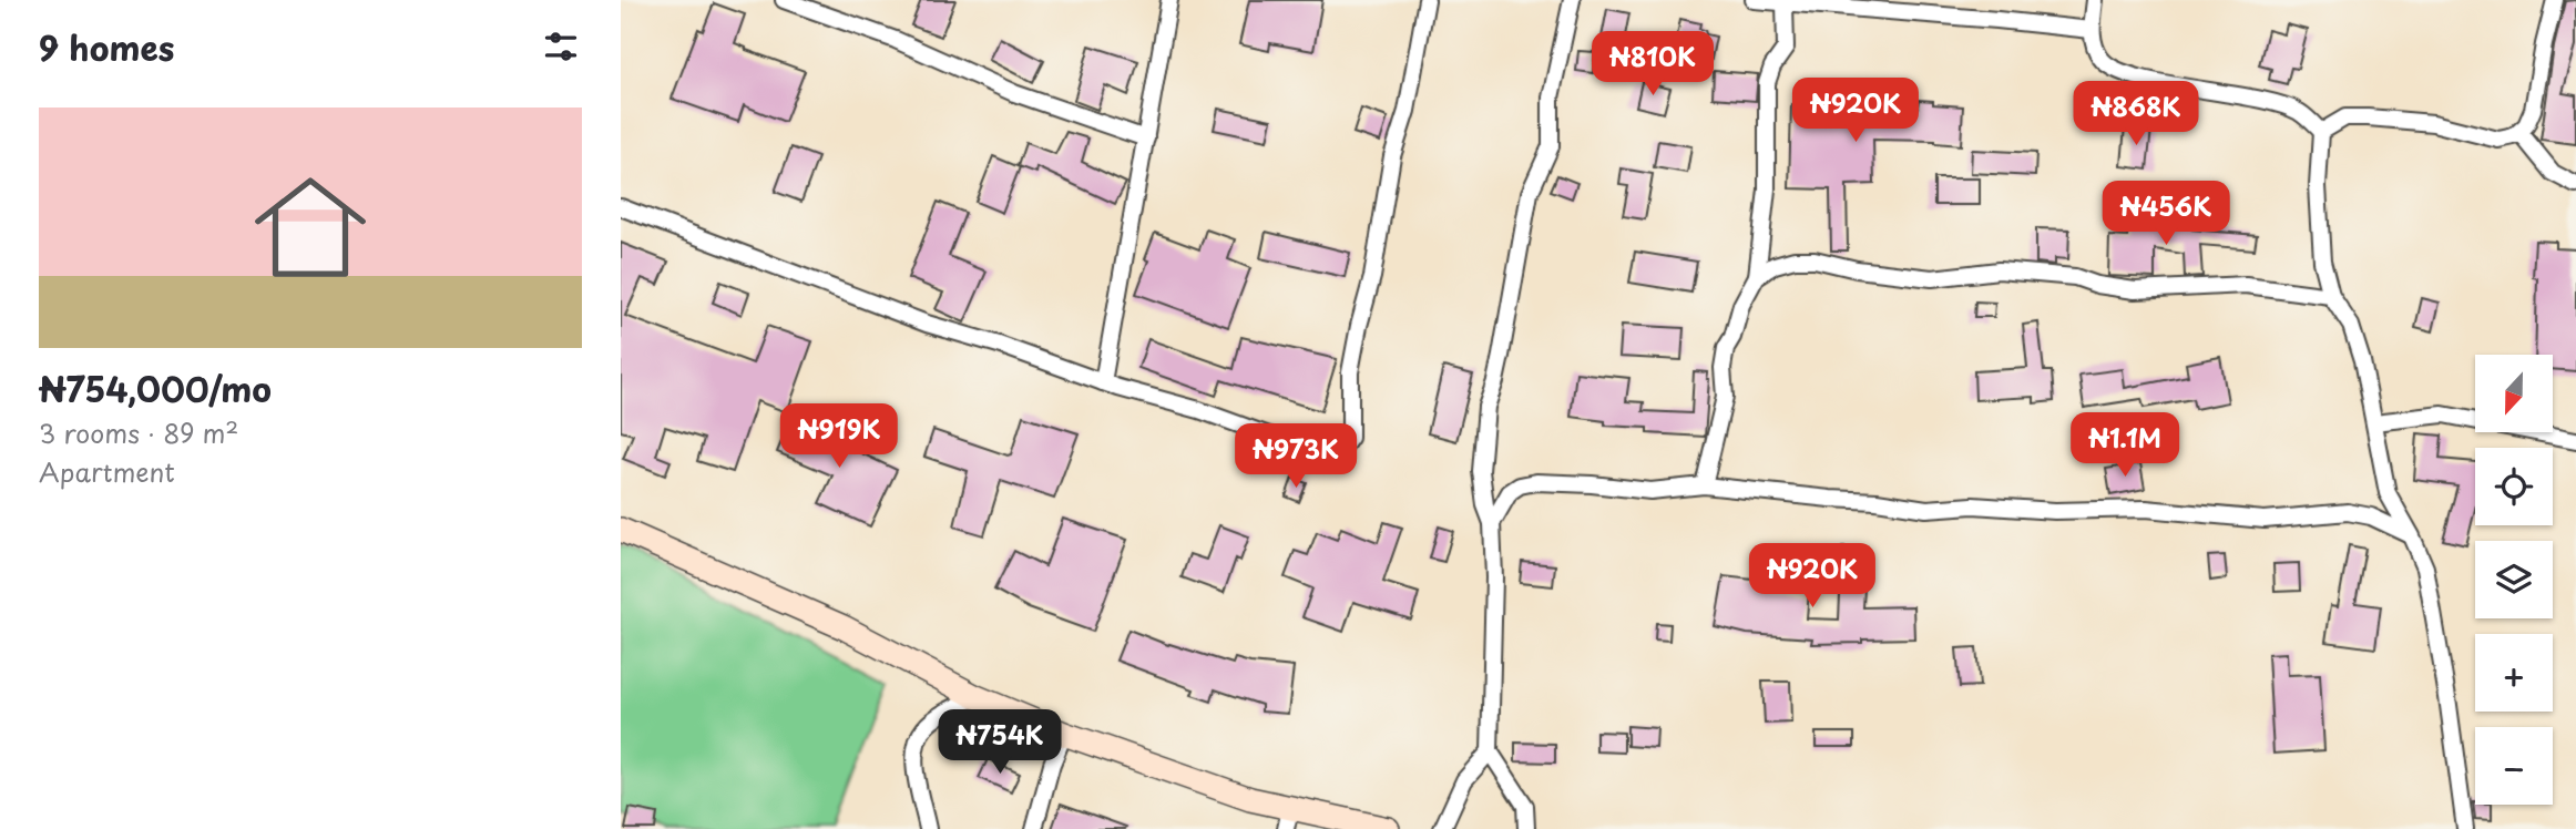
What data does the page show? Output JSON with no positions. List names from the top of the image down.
{
  "north": "bottom",
  "page": {
    "heading": "9 homes",
    "price": [
      "₦810K",
      "₦920K",
      "₦868K",
      "₦456K",
      "₦919K",
      "₦1.1M",
      "₦973K",
      "₦920K",
      "₦754K"
    ],
    "list": [
      {
        "name": "₦754,000/mo",
        "note": "3 rooms · 89 m² · Apartment"
      }
    ],
    "map_buttons": ["+", "−"]
  }
}
